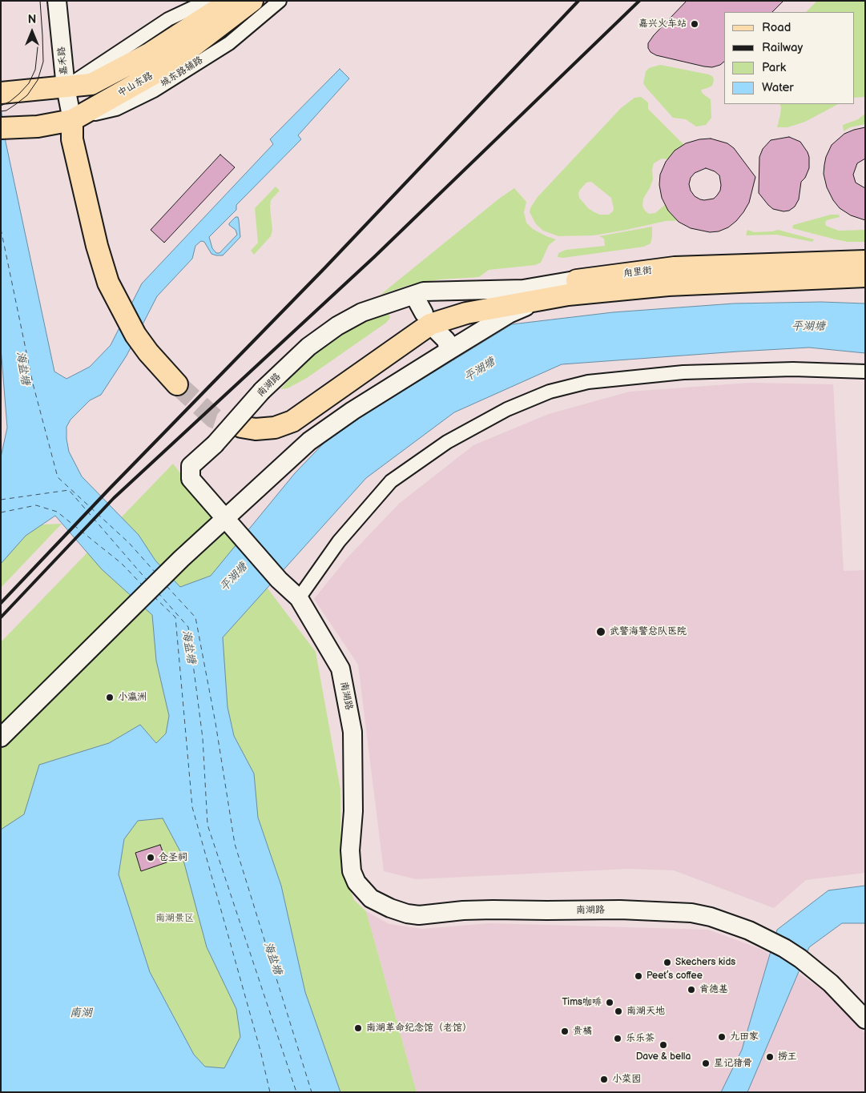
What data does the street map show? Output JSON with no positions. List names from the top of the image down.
{
  "streets": {
    "main road": ["中山东路", "甪里街"],
    "street": ["嘉禾路", "城东路辅路", "南湖路"]
  },
  "crossings": [
    ["嘉禾路", "城东路辅路"],
    ["嘉禾路", "中山东路"],
    ["城东路辅路", "中山东路"],
    ["甪里街", "南湖路"]
  ],
  "water": ["平湖塘", "海盐塘", "南湖"],
  "parks": ["南湖景区"],
  "places": [
    "嘉兴火车站",
    "武警海警总队医院",
    "小瀛洲",
    "仓圣祠",
    "Skechers kids",
    "Peet’s coffee",
    "肯德基",
    "Tims咖啡",
    "南湖天地",
    "南湖革命纪念馆（老馆）",
    "贵橘",
    "九田家",
    "乐乐茶",
    "Dave & bella",
    "捞王",
    "星记猪骨",
    "小菜园"
  ],
  "legend": [
    "Road",
    "Railway",
    "Park",
    "Water"
  ],
  "north": "top"
}
